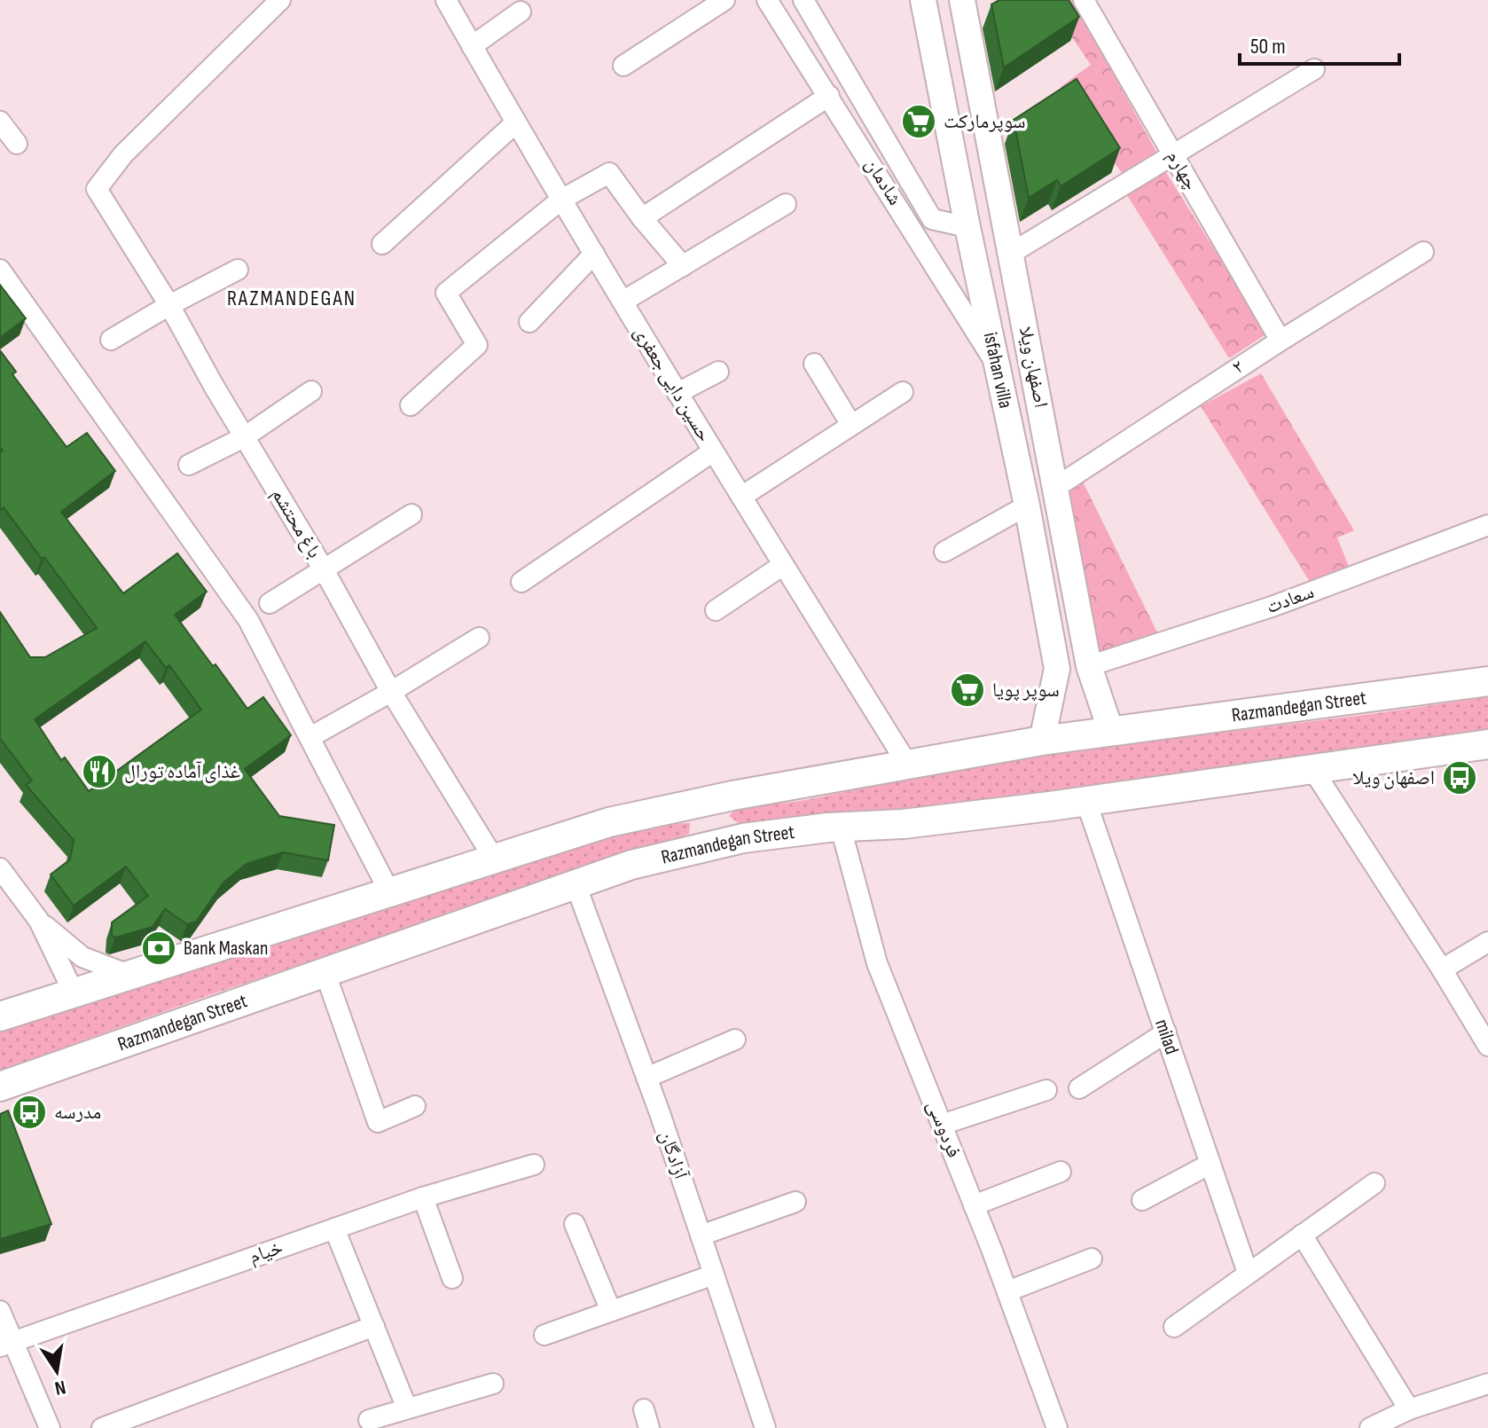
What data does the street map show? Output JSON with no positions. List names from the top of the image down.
{
  "streets": {
    "main road": ["Razmandegan Street"],
    "street": [
      "چهارم",
      "شادمان",
      "اصفهان ویلا",
      "۲",
      "isfahan villa",
      "حسین دایی جعفری",
      "باغ محتشم",
      "سعادت",
      "milad",
      "فردوسی",
      "آزادگان",
      "خیام"
    ]
  },
  "crossings": [
    ["چهارم", "۲"],
    ["شادمان", "isfahan villa"],
    ["اصفهان ویلا", "۲"],
    ["اصفهان ویلا", "سعادت"],
    ["اصفهان ویلا", "Razmandegan Street"],
    ["isfahan villa", "Razmandegan Street"],
    ["حسین دایی جعفری", "Razmandegan Street"],
    ["باغ محتشم", "Razmandegan Street"],
    ["Razmandegan Street", "milad"],
    ["Razmandegan Street", "فردوسی"],
    ["Razmandegan Street", "آزادگان"]
  ],
  "districts": ["RAZMANDEGAN"],
  "places": {
    "supermarket": ["سوپرمارکت", "سوپر پویا"],
    "restaurant": ["غذای آماده تورال"],
    "bus stop": ["اصفهان ویلا", "مدرسه"],
    "bank": ["Bank Maskan"]
  },
  "scale_bar": "50 m",
  "north": "bottom"
}
